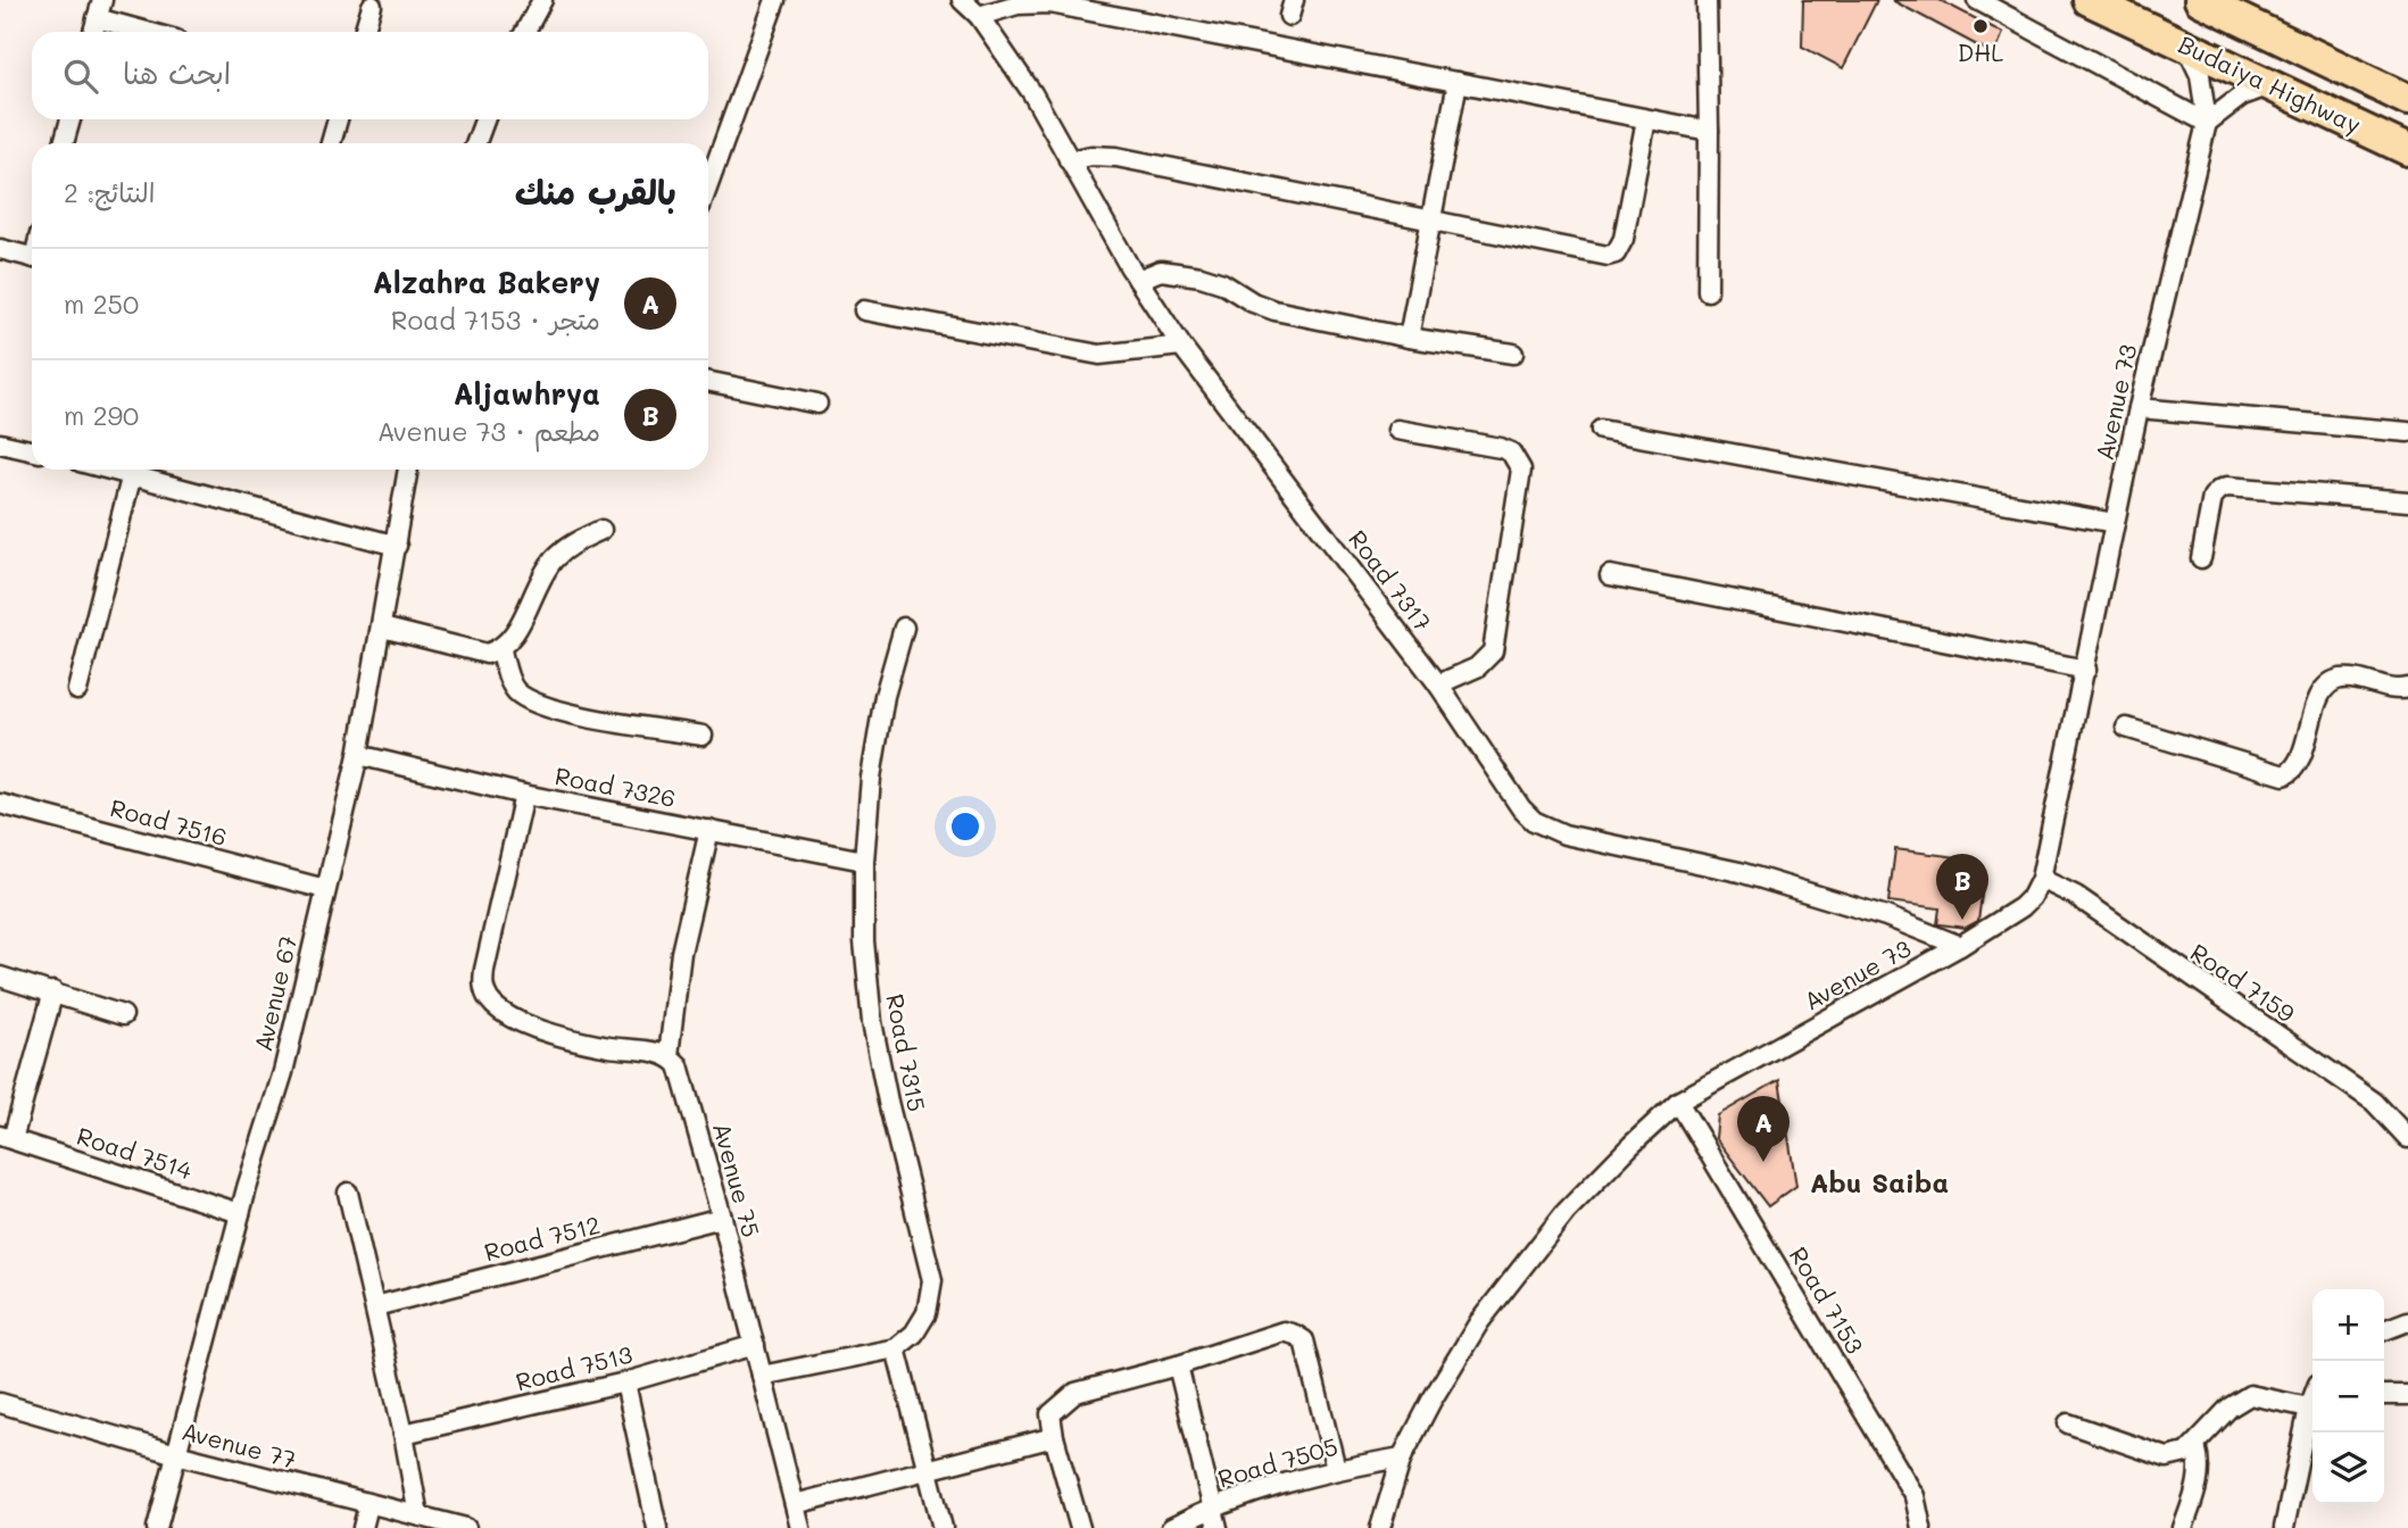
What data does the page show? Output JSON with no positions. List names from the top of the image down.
{
  "streets": {
    "main road": ["Budaiya Highway"],
    "street": [
      "Avenue 73",
      "Road 7317",
      "Road 7326",
      "Road 7516",
      "Road 7159",
      "Avenue 67",
      "Road 7315",
      "Road 7514",
      "Avenue 75",
      "Road 7512",
      "Road 7153",
      "Road 7513",
      "Avenue 77",
      "Road 7505"
    ]
  },
  "crossings": [
    ["Budaiya Highway", "Avenue 73"],
    ["Avenue 73", "Road 7317"],
    ["Avenue 73", "Road 7159"],
    ["Avenue 73", "Road 7153"],
    ["Avenue 73", "Road 7505"],
    ["Road 7326", "Avenue 67"],
    ["Road 7326", "Road 7315"],
    ["Road 7516", "Avenue 67"],
    ["Avenue 67", "Road 7514"],
    ["Avenue 67", "Avenue 77"],
    ["Avenue 75", "Road 7512"],
    ["Avenue 75", "Road 7513"]
  ],
  "districts": ["Abu Saiba"],
  "places": ["DHL"],
  "page": {
    "search": "ابحث هنا",
    "heading": ["بالقرب منك", "النتائج: 2"],
    "list": [
      {
        "mark": "A",
        "name": "Alzahra Bakery",
        "note": "متجر · Road 7153",
        "value": "250 m"
      },
      {
        "mark": "B",
        "name": "Aljawhrya",
        "note": "مطعم · Avenue 73",
        "value": "290 m"
      }
    ],
    "pins": ["B", "A"],
    "map_buttons": ["+", "−"]
  }
}
